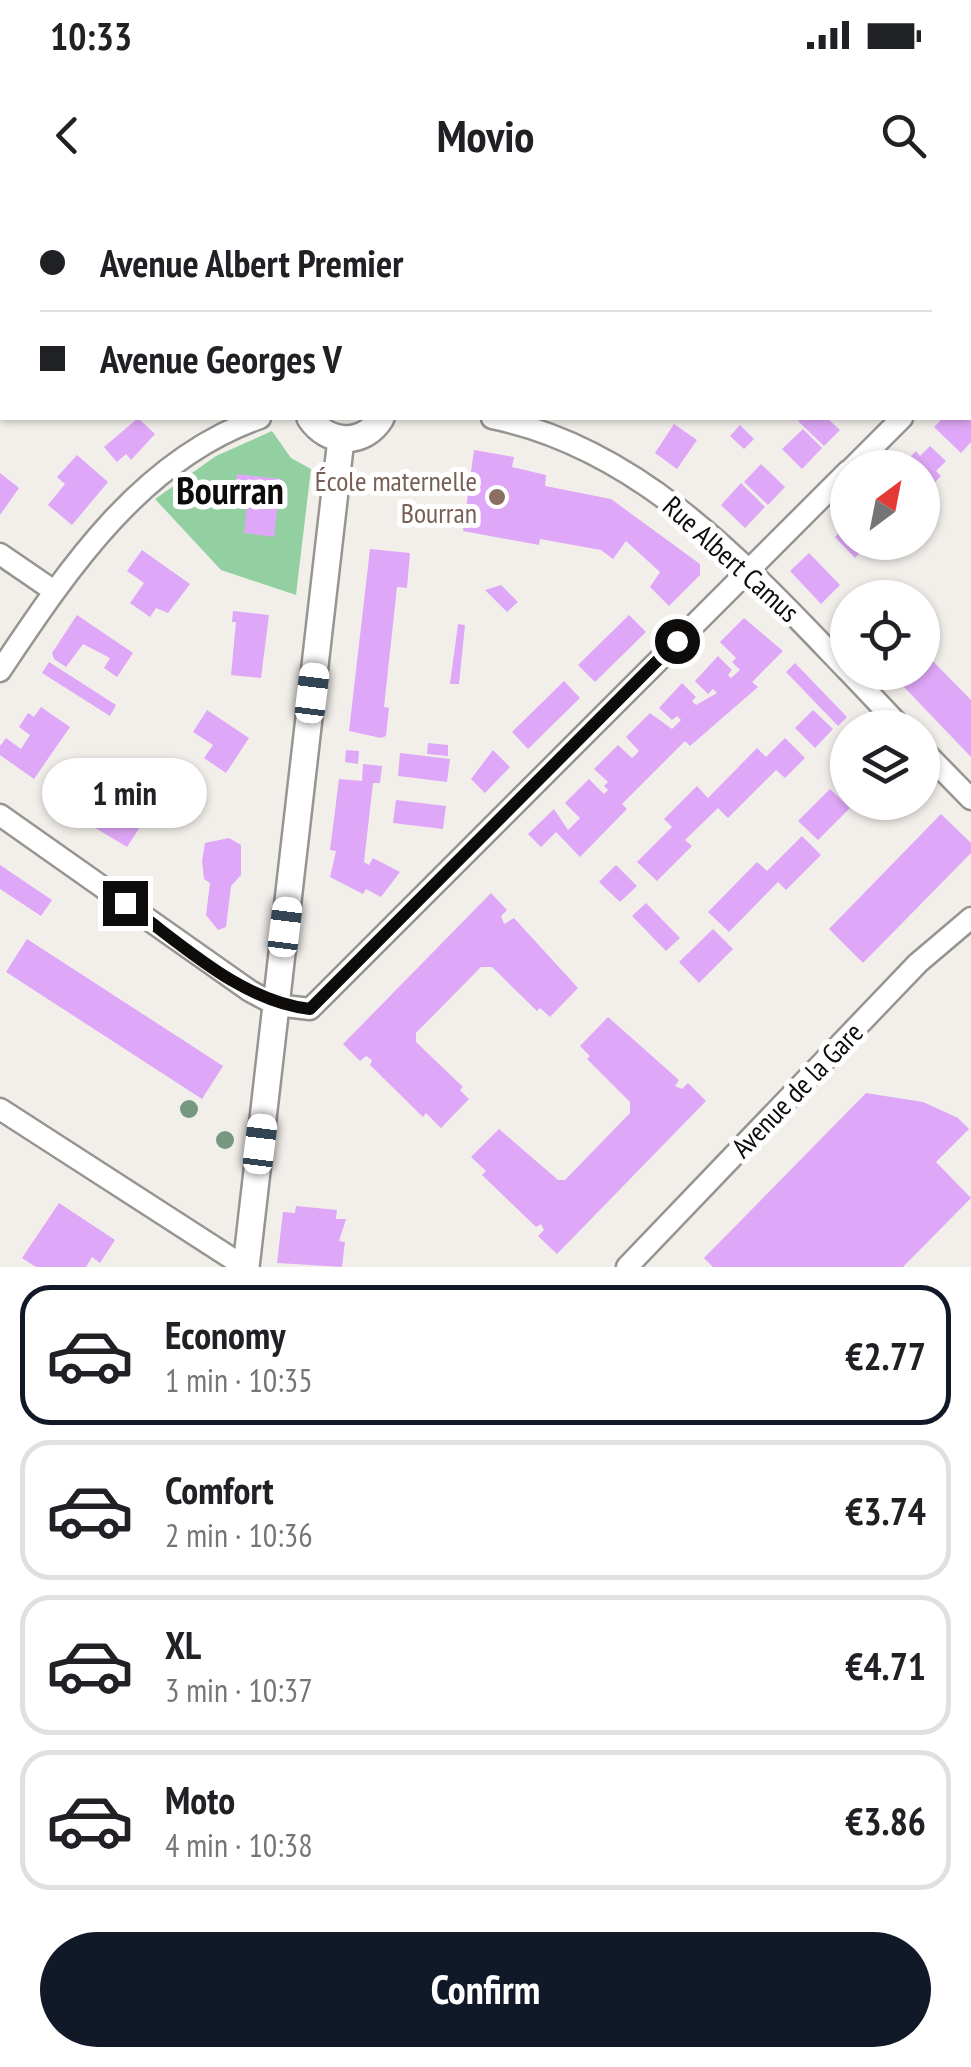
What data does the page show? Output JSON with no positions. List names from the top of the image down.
{
  "streets": {
    "street": ["Rue Albert Camus", "Avenue de la Gare"]
  },
  "districts": ["Bourran"],
  "places": ["École maternelle Bourran"],
  "north": "top right",
  "page": {
    "status": "10:33",
    "header": "Movio",
    "banner": ["Avenue Albert Premier", "Avenue Georges V"],
    "bubble": "1 min",
    "list": [
      {
        "name": "Economy",
        "note": "1 min · 10:35",
        "value": "€2.77"
      },
      {
        "name": "Comfort",
        "note": "2 min · 10:36",
        "value": "€3.74"
      },
      {
        "name": "XL",
        "note": "3 min · 10:37",
        "value": "€4.71"
      },
      {
        "name": "Moto",
        "note": "4 min · 10:38",
        "value": "€3.86"
      }
    ],
    "buttons": "Confirm"
  }
}
